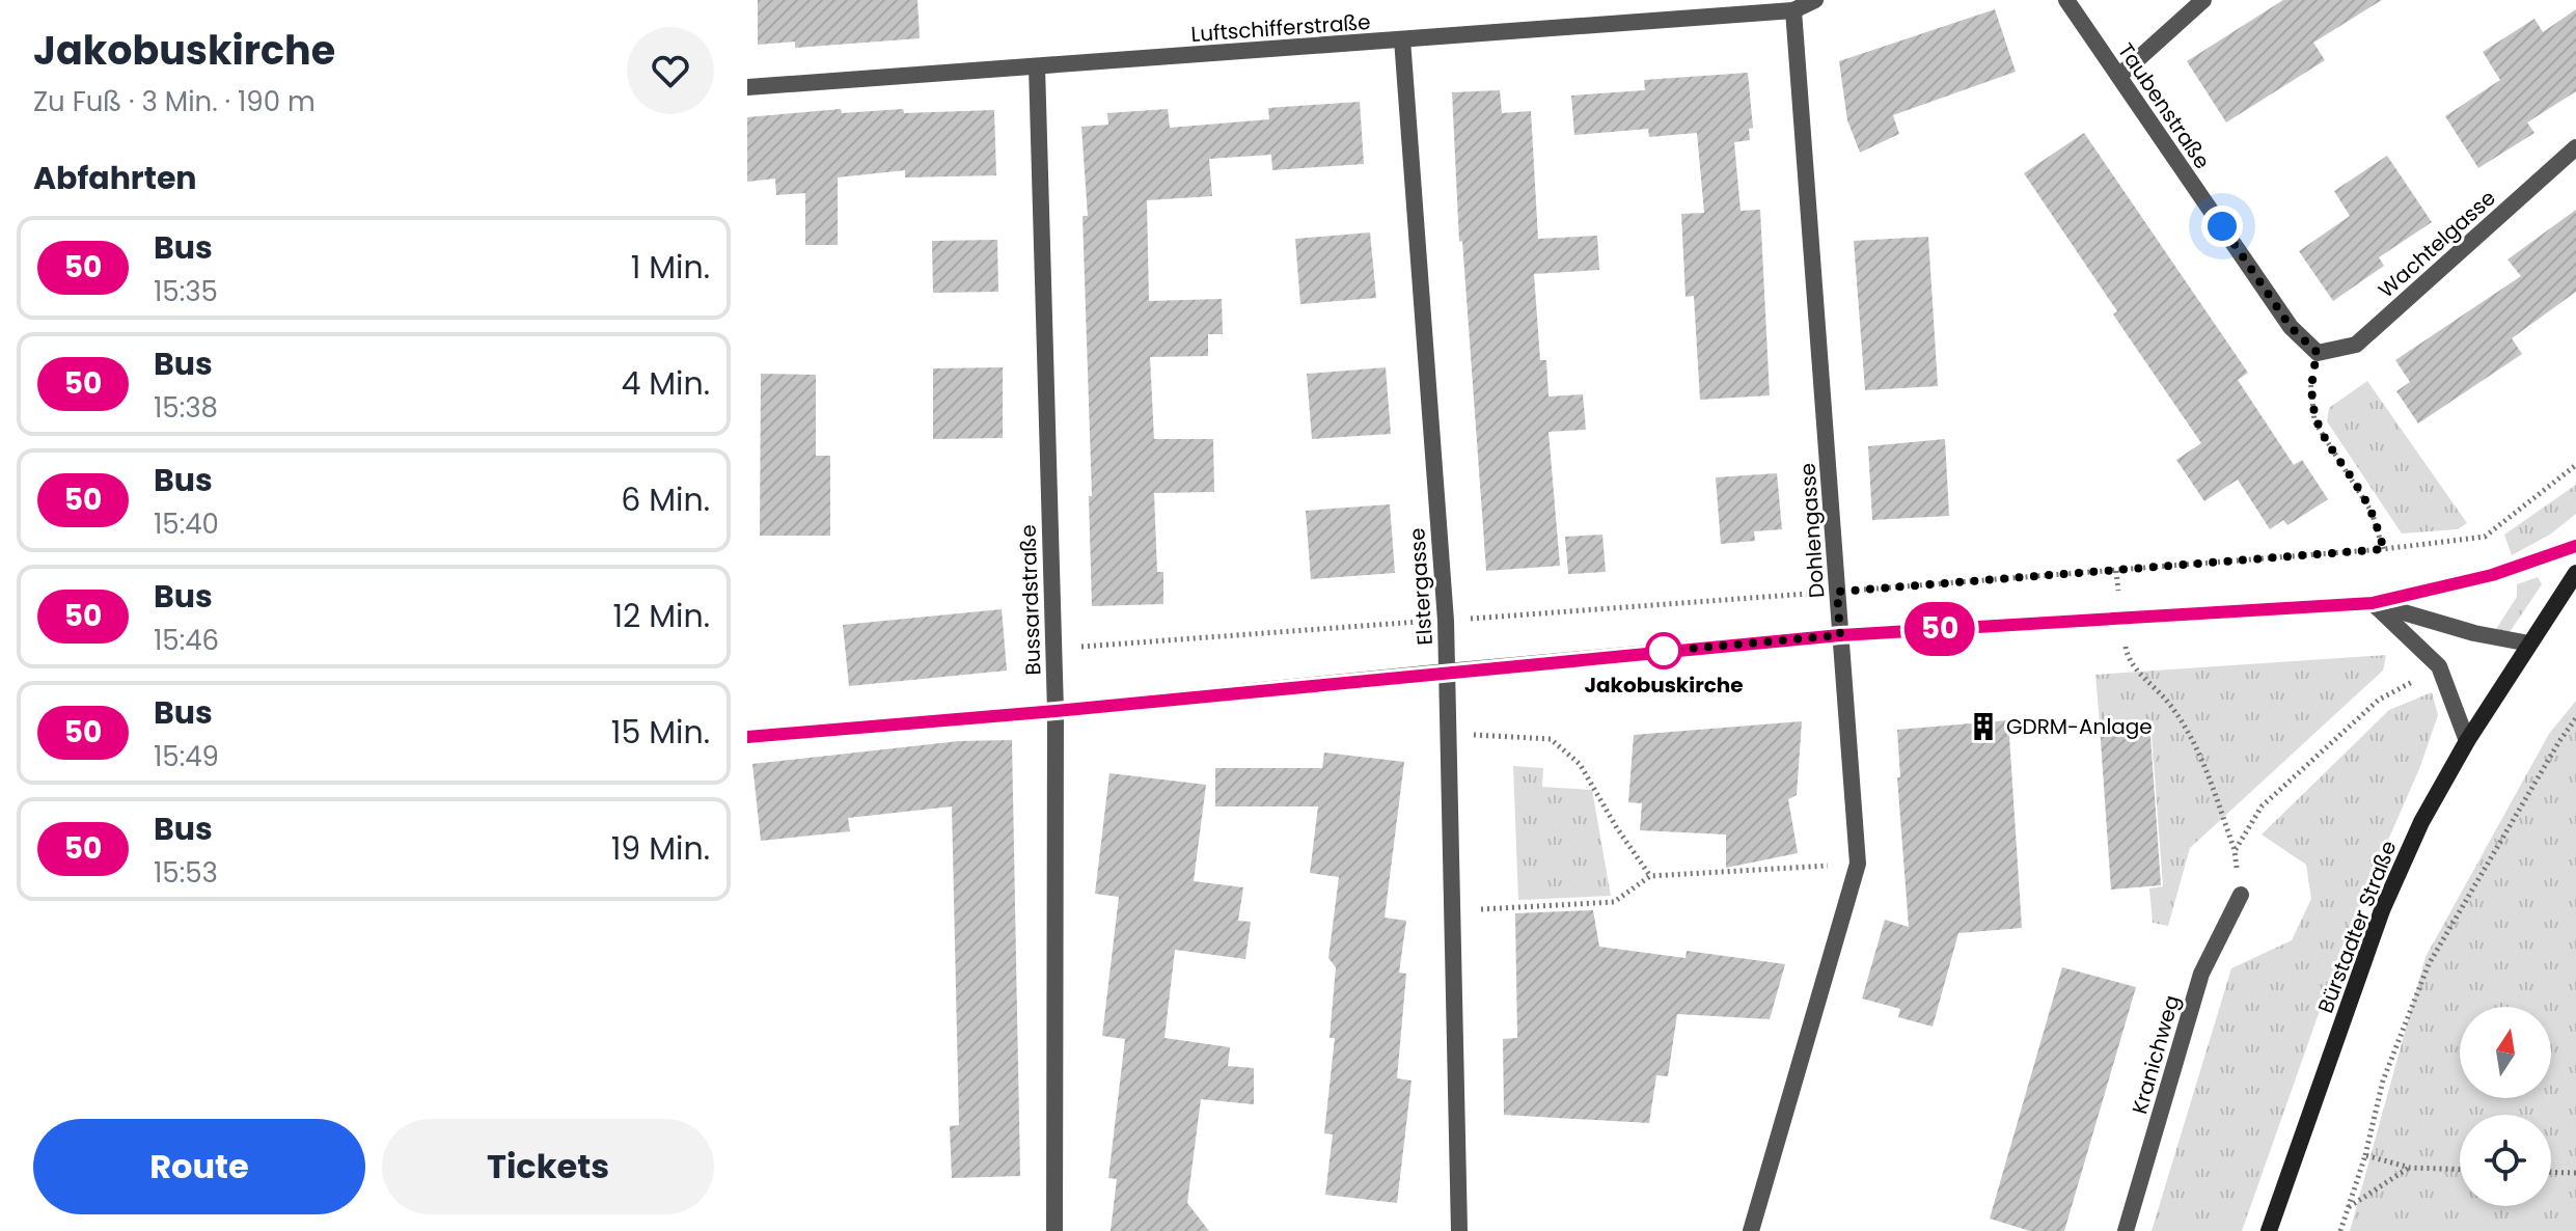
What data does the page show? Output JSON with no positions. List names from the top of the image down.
{
  "streets": {
    "main road": ["Bürstadter Straße"],
    "street": [
      "Luftschifferstraße",
      "Taubenstraße",
      "Wachtelgasse",
      "Dohlengasse",
      "Elstergasse",
      "Bussardstraße",
      "Kranichweg"
    ]
  },
  "crossings": [
    ["Luftschifferstraße", "Dohlengasse"],
    ["Luftschifferstraße", "Elstergasse"],
    ["Luftschifferstraße", "Bussardstraße"],
    ["Taubenstraße", "Wachtelgasse"]
  ],
  "places": {
    "other": ["Jakobuskirche"],
    "building": ["GDRM-Anlage"]
  },
  "lines": ["bus line 50"],
  "north": "top",
  "page": {
    "heading": [
      ["Jakobuskirche", "Zu Fuß · 3 Min. · 190 m"],
      "Abfahrten"
    ],
    "on_map": "50",
    "list": [
      {
        "mark": "50",
        "name": "Bus",
        "note": "15:35",
        "value": "1 Min."
      },
      {
        "mark": "50",
        "name": "Bus",
        "note": "15:38",
        "value": "4 Min."
      },
      {
        "mark": "50",
        "name": "Bus",
        "note": "15:40",
        "value": "6 Min."
      },
      {
        "mark": "50",
        "name": "Bus",
        "note": "15:46",
        "value": "12 Min."
      },
      {
        "mark": "50",
        "name": "Bus",
        "note": "15:49",
        "value": "15 Min."
      },
      {
        "mark": "50",
        "name": "Bus",
        "note": "15:53",
        "value": "19 Min."
      }
    ],
    "buttons": ["Route", "Tickets"]
  }
}
